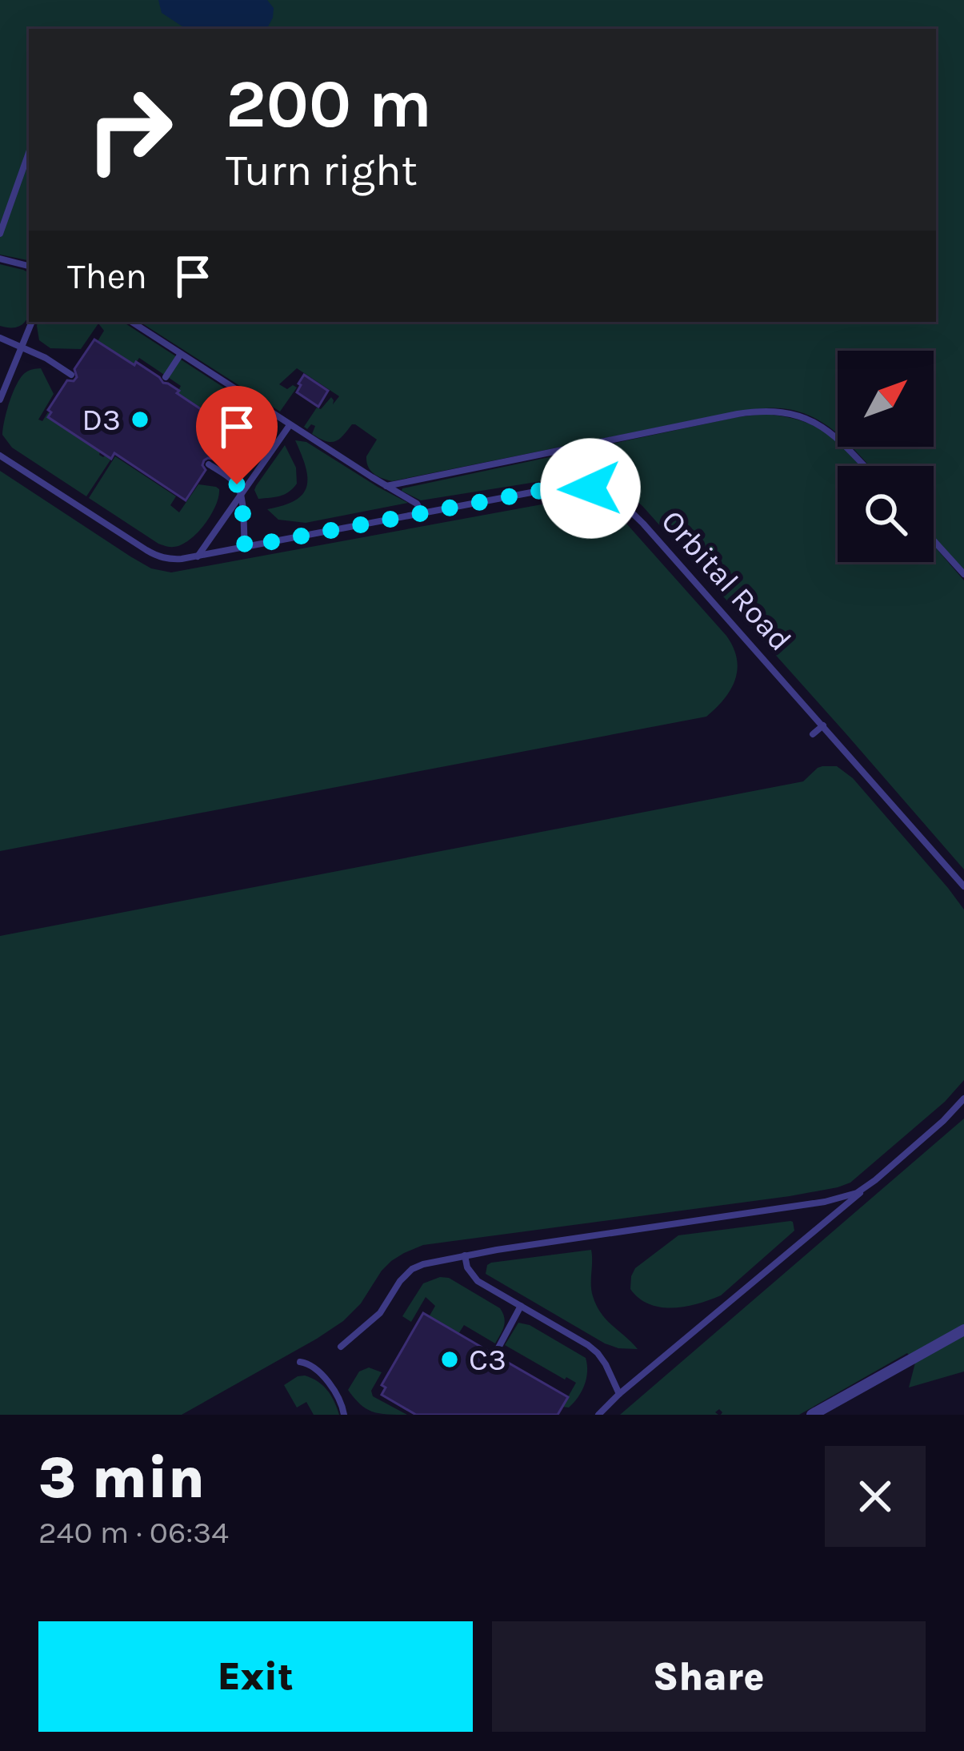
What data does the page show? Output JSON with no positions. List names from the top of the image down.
{
  "streets": {
    "lane": ["Orbital Road"]
  },
  "places": ["D3", "C3"],
  "north": "top right",
  "page": {
    "turn": ["200 m", "Turn right"],
    "then": "Then",
    "heading": ["3 min", "240 m · 06:34"],
    "buttons": ["Exit", "Share"]
  }
}
